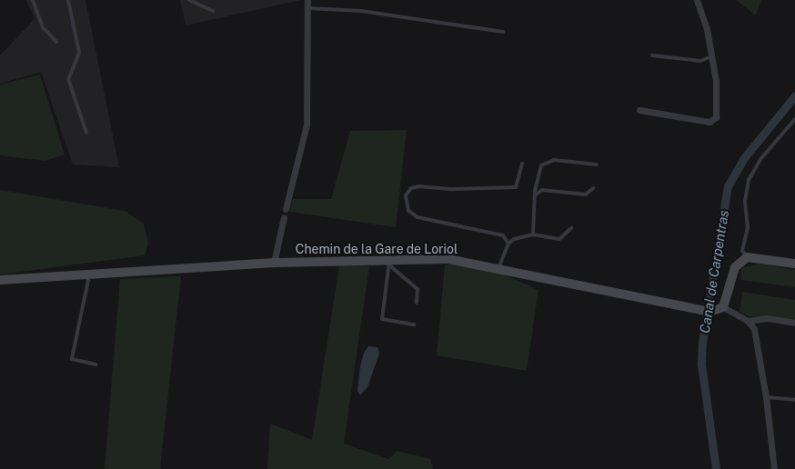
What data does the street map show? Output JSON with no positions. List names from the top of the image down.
{
  "streets": {
    "street": ["Chemin de la Gare de Loriol"]
  },
  "water": ["Canal de Carpentras"]
}
